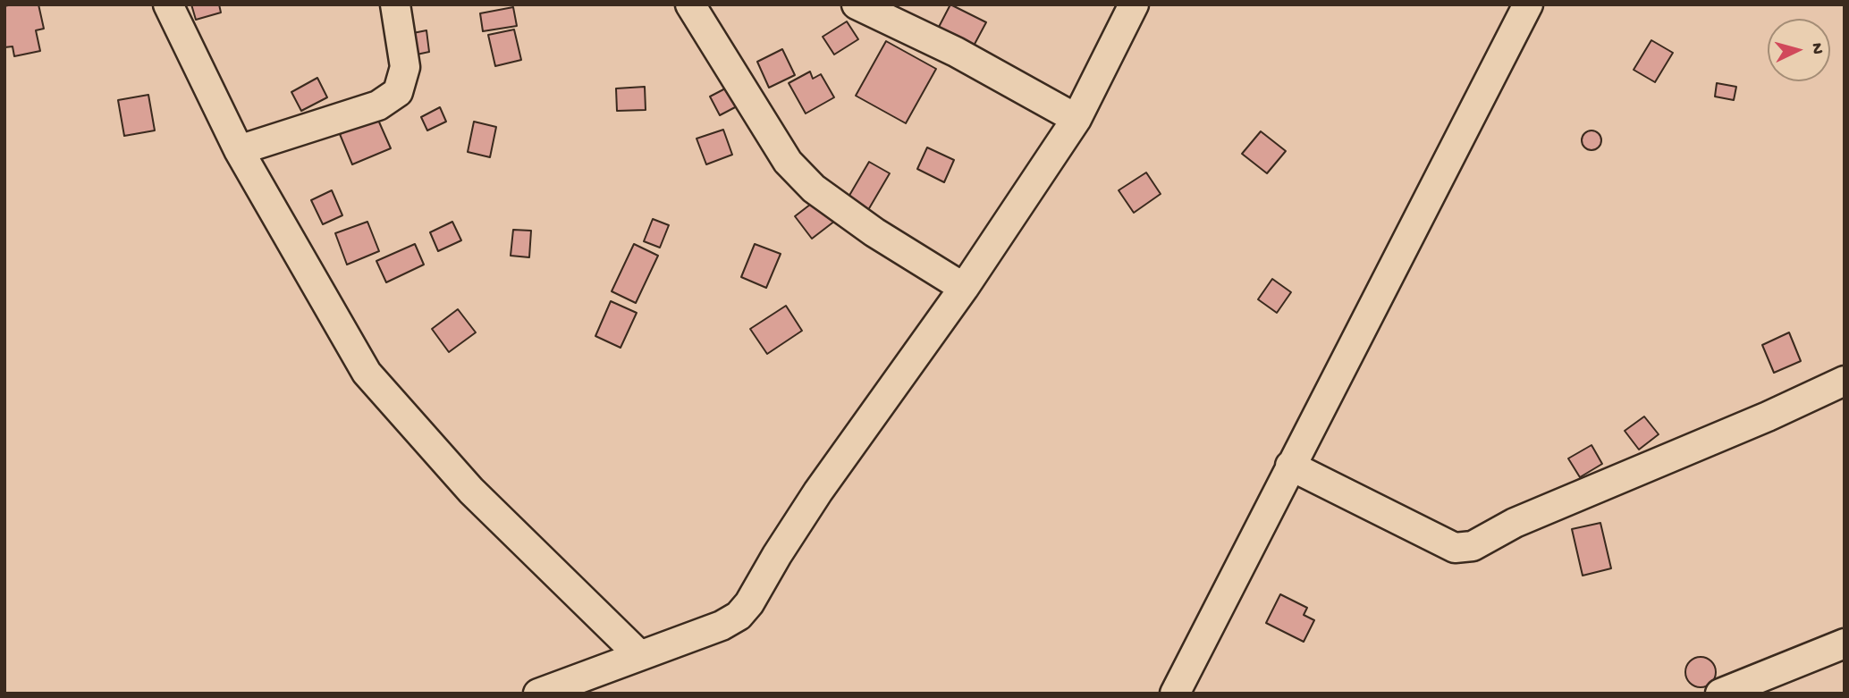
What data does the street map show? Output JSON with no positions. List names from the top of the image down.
{
  "north": "right"
}
